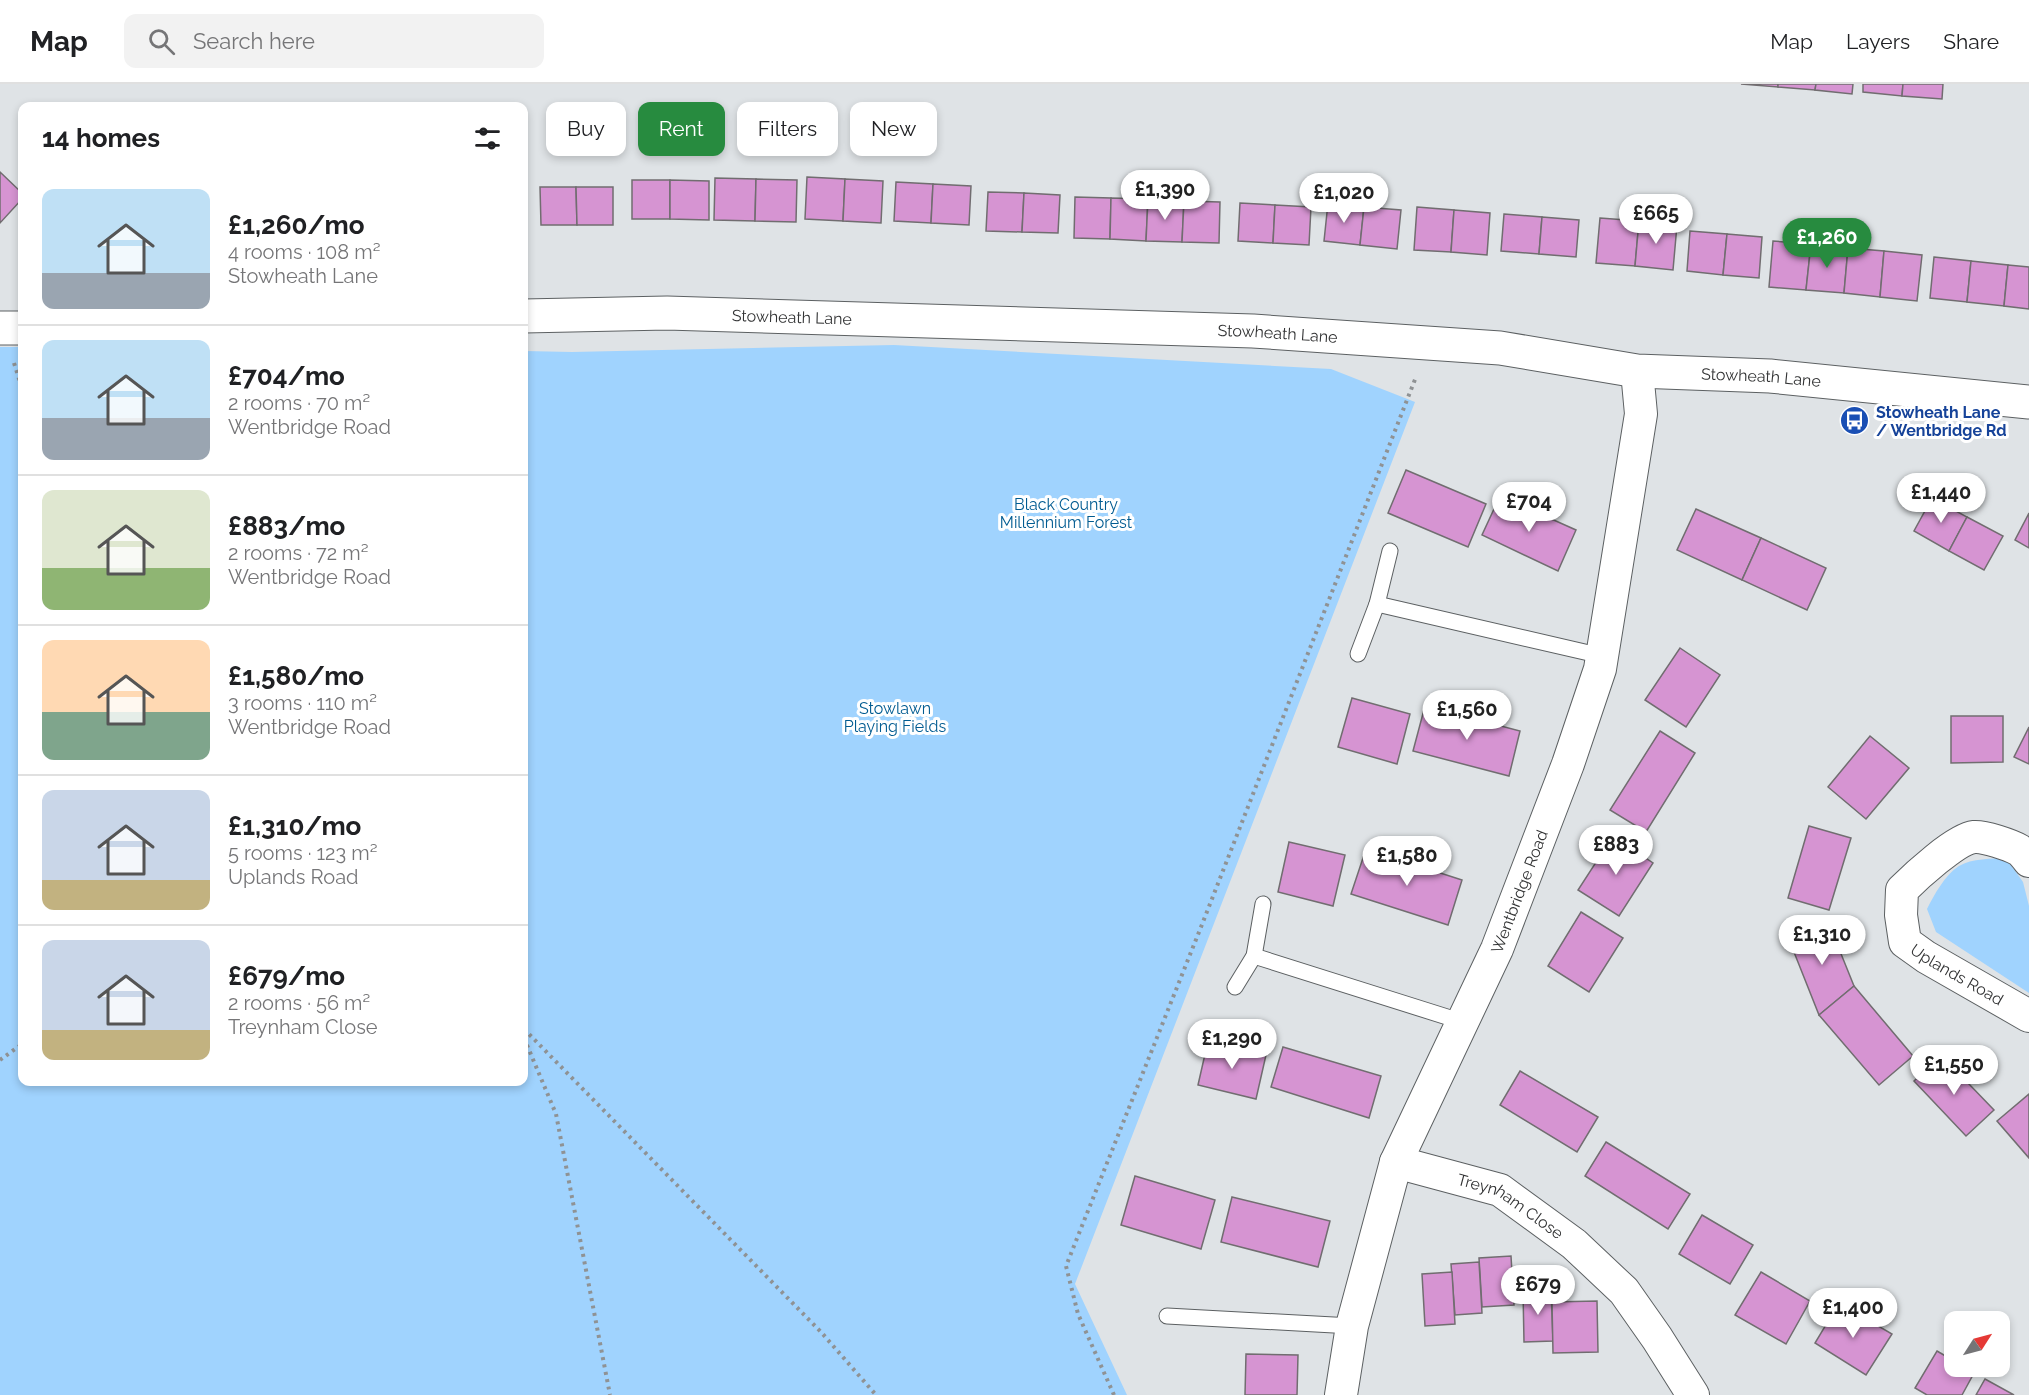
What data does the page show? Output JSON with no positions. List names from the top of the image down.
{
  "streets": {
    "street": [
      "Stowheath Lane",
      "Wentbridge Road",
      "Uplands Road",
      "Treynham Close"
    ]
  },
  "crossings": [
    ["Stowheath Lane", "Wentbridge Road"],
    ["Wentbridge Road", "Treynham Close"]
  ],
  "parks": ["Black Country Millennium Forest", "Stowlawn Playing Fields"],
  "places": {
    "bus stop": ["Stowheath Lane / Wentbridge Rd"]
  },
  "north": "top right",
  "page": {
    "header": "Map",
    "search": "Search here",
    "nav": ["Map", "Layers", "Share"],
    "chip": [
      "Buy",
      "Rent",
      "Filters",
      "New"
    ],
    "heading": "14 homes",
    "price": [
      "£1,390",
      "£1,020",
      "£665",
      "£1,260",
      "£1,440",
      "£704",
      "£1,560",
      "£883",
      "£1,580",
      "£1,310",
      "£1,290",
      "£1,550",
      "£679",
      "£1,400"
    ],
    "list": [
      {
        "name": "£1,260/mo",
        "note": "4 rooms · 108 m² · Stowheath Lane"
      },
      {
        "name": "£704/mo",
        "note": "2 rooms · 70 m² · Wentbridge Road"
      },
      {
        "name": "£883/mo",
        "note": "2 rooms · 72 m² · Wentbridge Road"
      },
      {
        "name": "£1,580/mo",
        "note": "3 rooms · 110 m² · Wentbridge Road"
      },
      {
        "name": "£1,310/mo",
        "note": "5 rooms · 123 m² · Uplands Road"
      },
      {
        "name": "£679/mo",
        "note": "2 rooms · 56 m² · Treynham Close"
      }
    ]
  }
}
